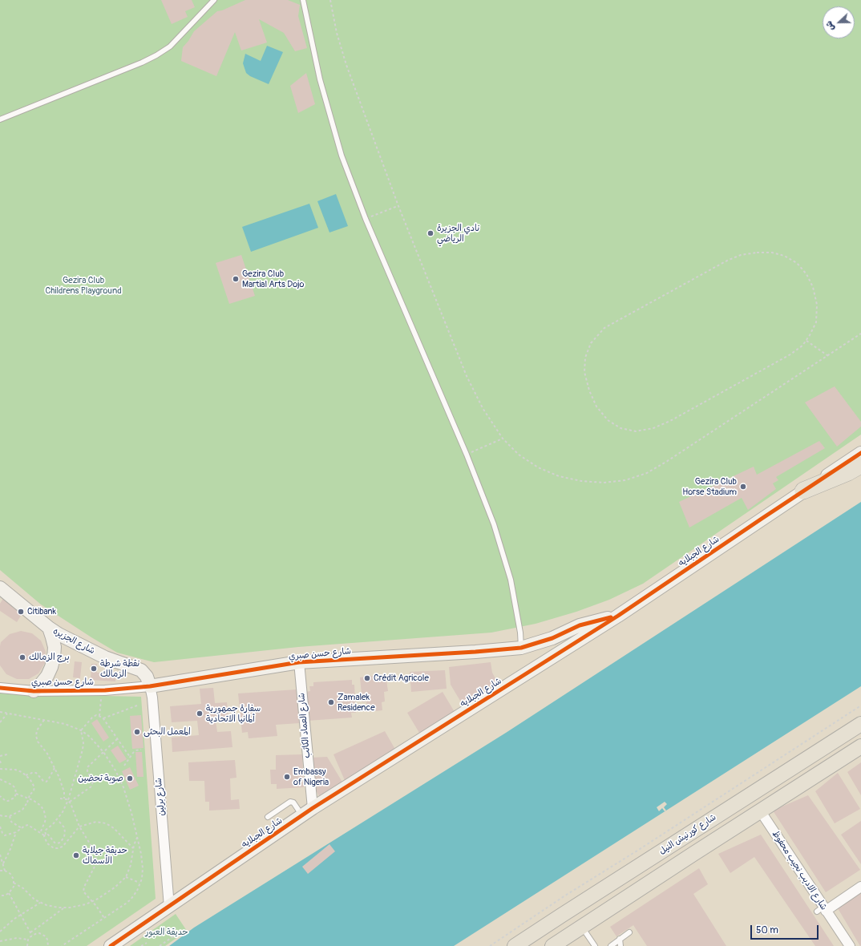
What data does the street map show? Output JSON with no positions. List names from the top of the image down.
{
  "streets": {
    "main road": ["شارع كورنيش النيل"],
    "street": [
      "شارع الجبلايه",
      "شارع الجزيره",
      "شارع حسن صبري",
      "شارع العماد الكاتب",
      "شارع برلين",
      "شارع الاديب نجيب محفوظ"
    ]
  },
  "crossings": [
    ["شارع الجبلايه", "شارع حسن صبري"],
    ["شارع الجبلايه", "شارع العماد الكاتب"],
    ["شارع الجبلايه", "شارع برلين"],
    ["شارع الجزيره", "شارع حسن صبري"],
    ["شارع الجزيره", "شارع برلين"],
    ["شارع حسن صبري", "شارع العماد الكاتب"],
    ["شارع حسن صبري", "شارع برلين"]
  ],
  "parks": ["Gezira Club Childrens Playground", "حديقة العبور"],
  "places": [
    "نادي الجزيرة الرياضي",
    "Gezira Club Martial Arts Dojo",
    "Gezira Club Horse Stadium",
    "Citibank",
    "برج الزمالك",
    "نقطة شرطة الزمالك",
    "Crédit Agricole",
    "Zamalek Residence",
    "سفارة جمهورية ألمانيا الاتحادية",
    "المعمل البحثى",
    "Embassy of Nigeria",
    "صوبة تحضين",
    "حديقة جيلاية الأسماك"
  ],
  "scale_bar": "50 m",
  "north": "left"
}
